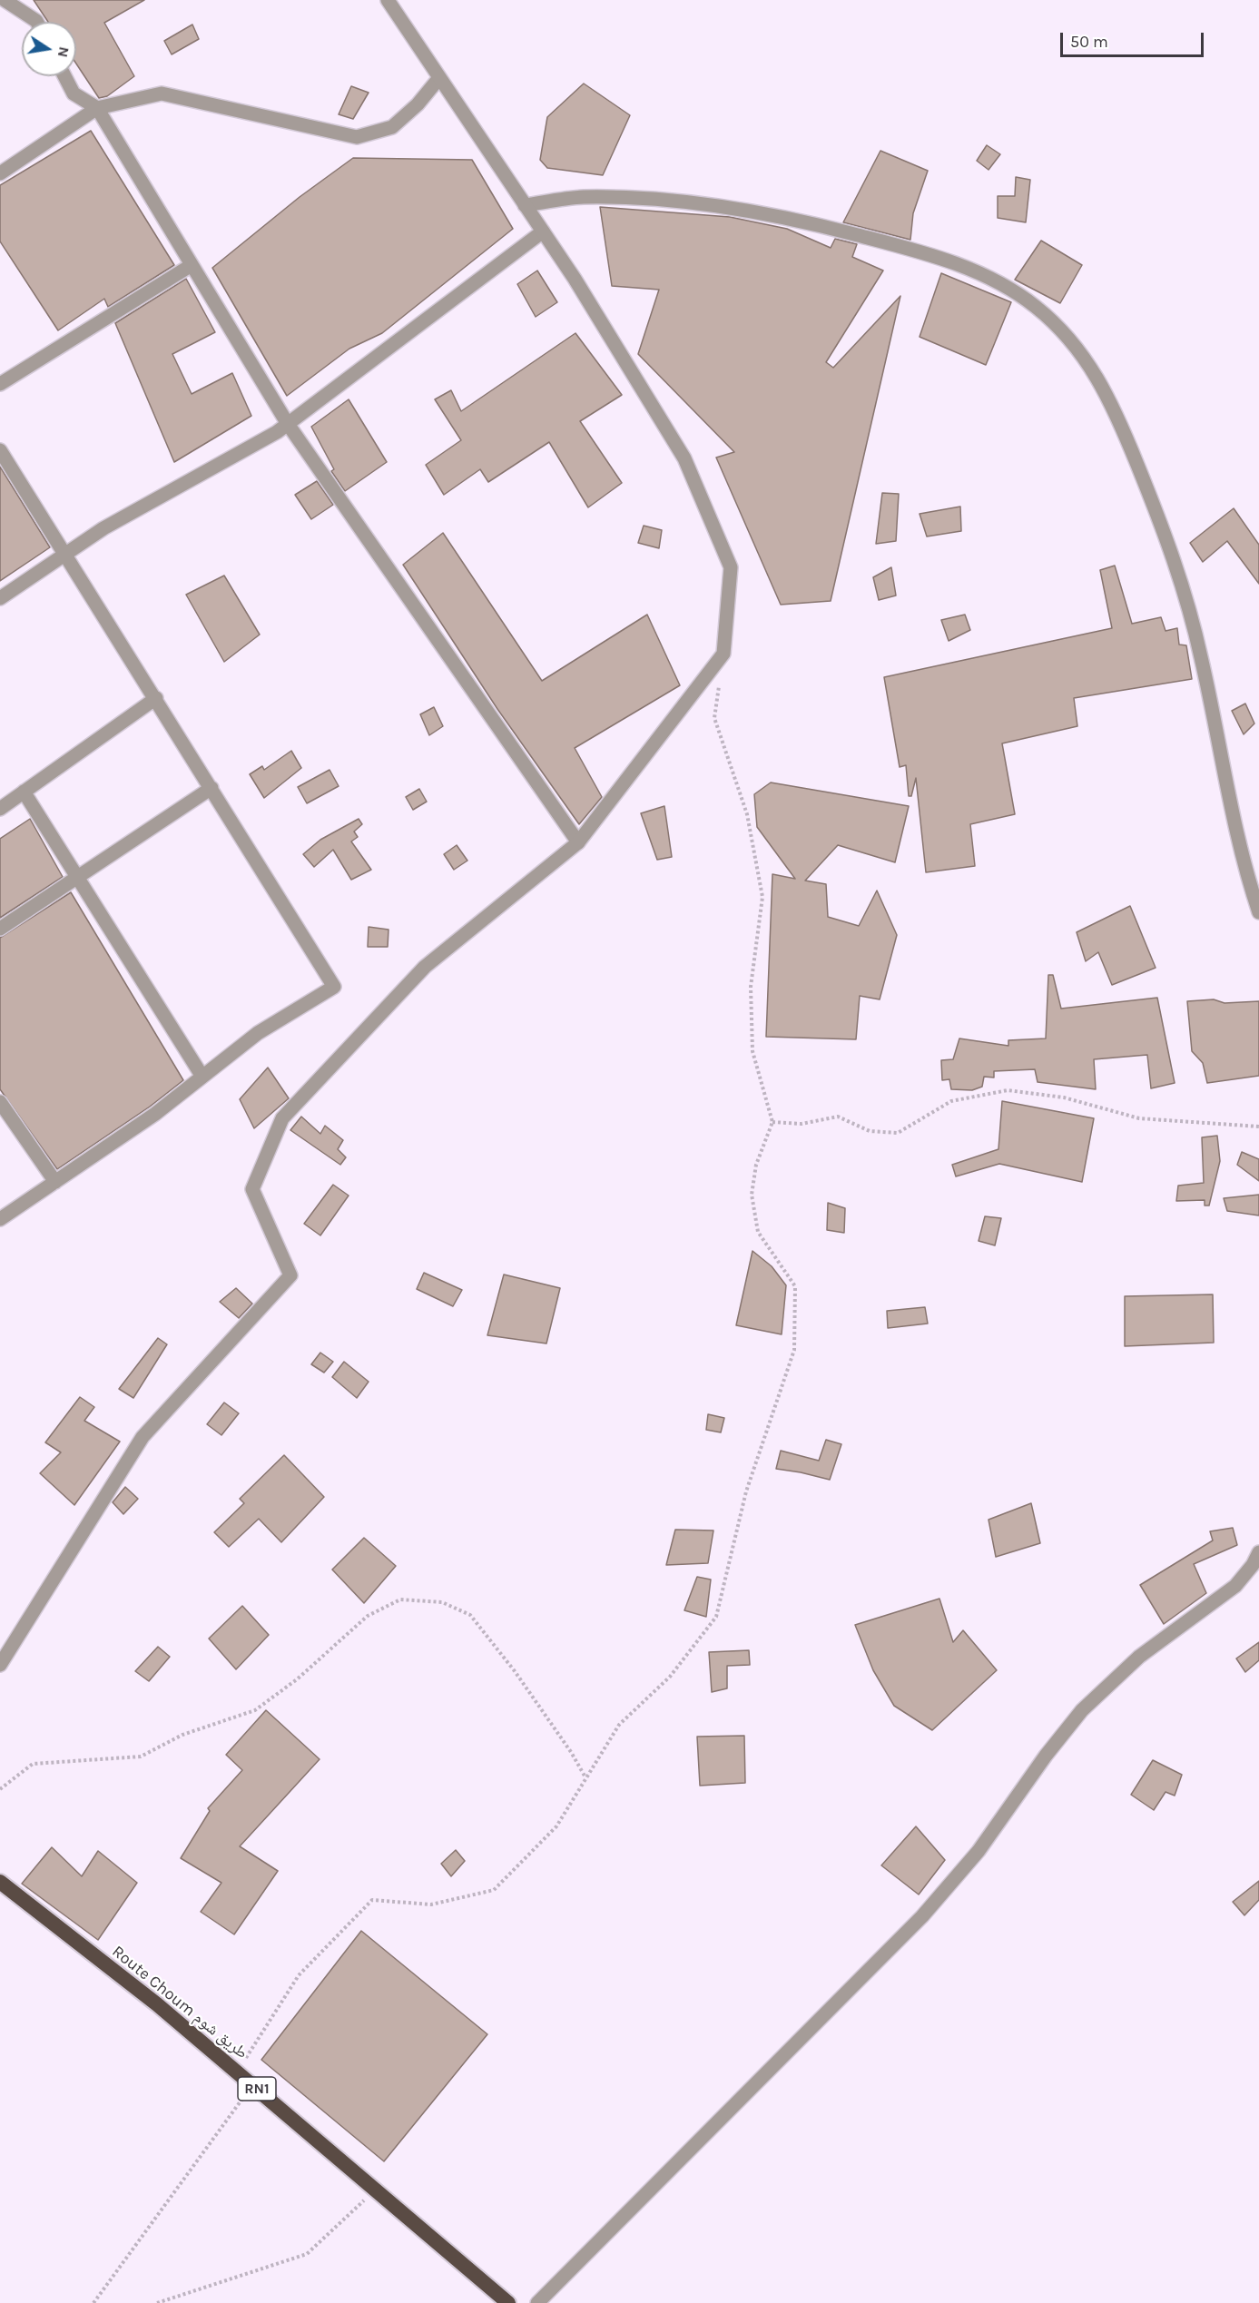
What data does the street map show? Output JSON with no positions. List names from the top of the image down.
{
  "streets": {
    "highway": ["Route Choum طريق شوم", "RN1"]
  },
  "scale_bar": "50 m",
  "north": "right"
}
